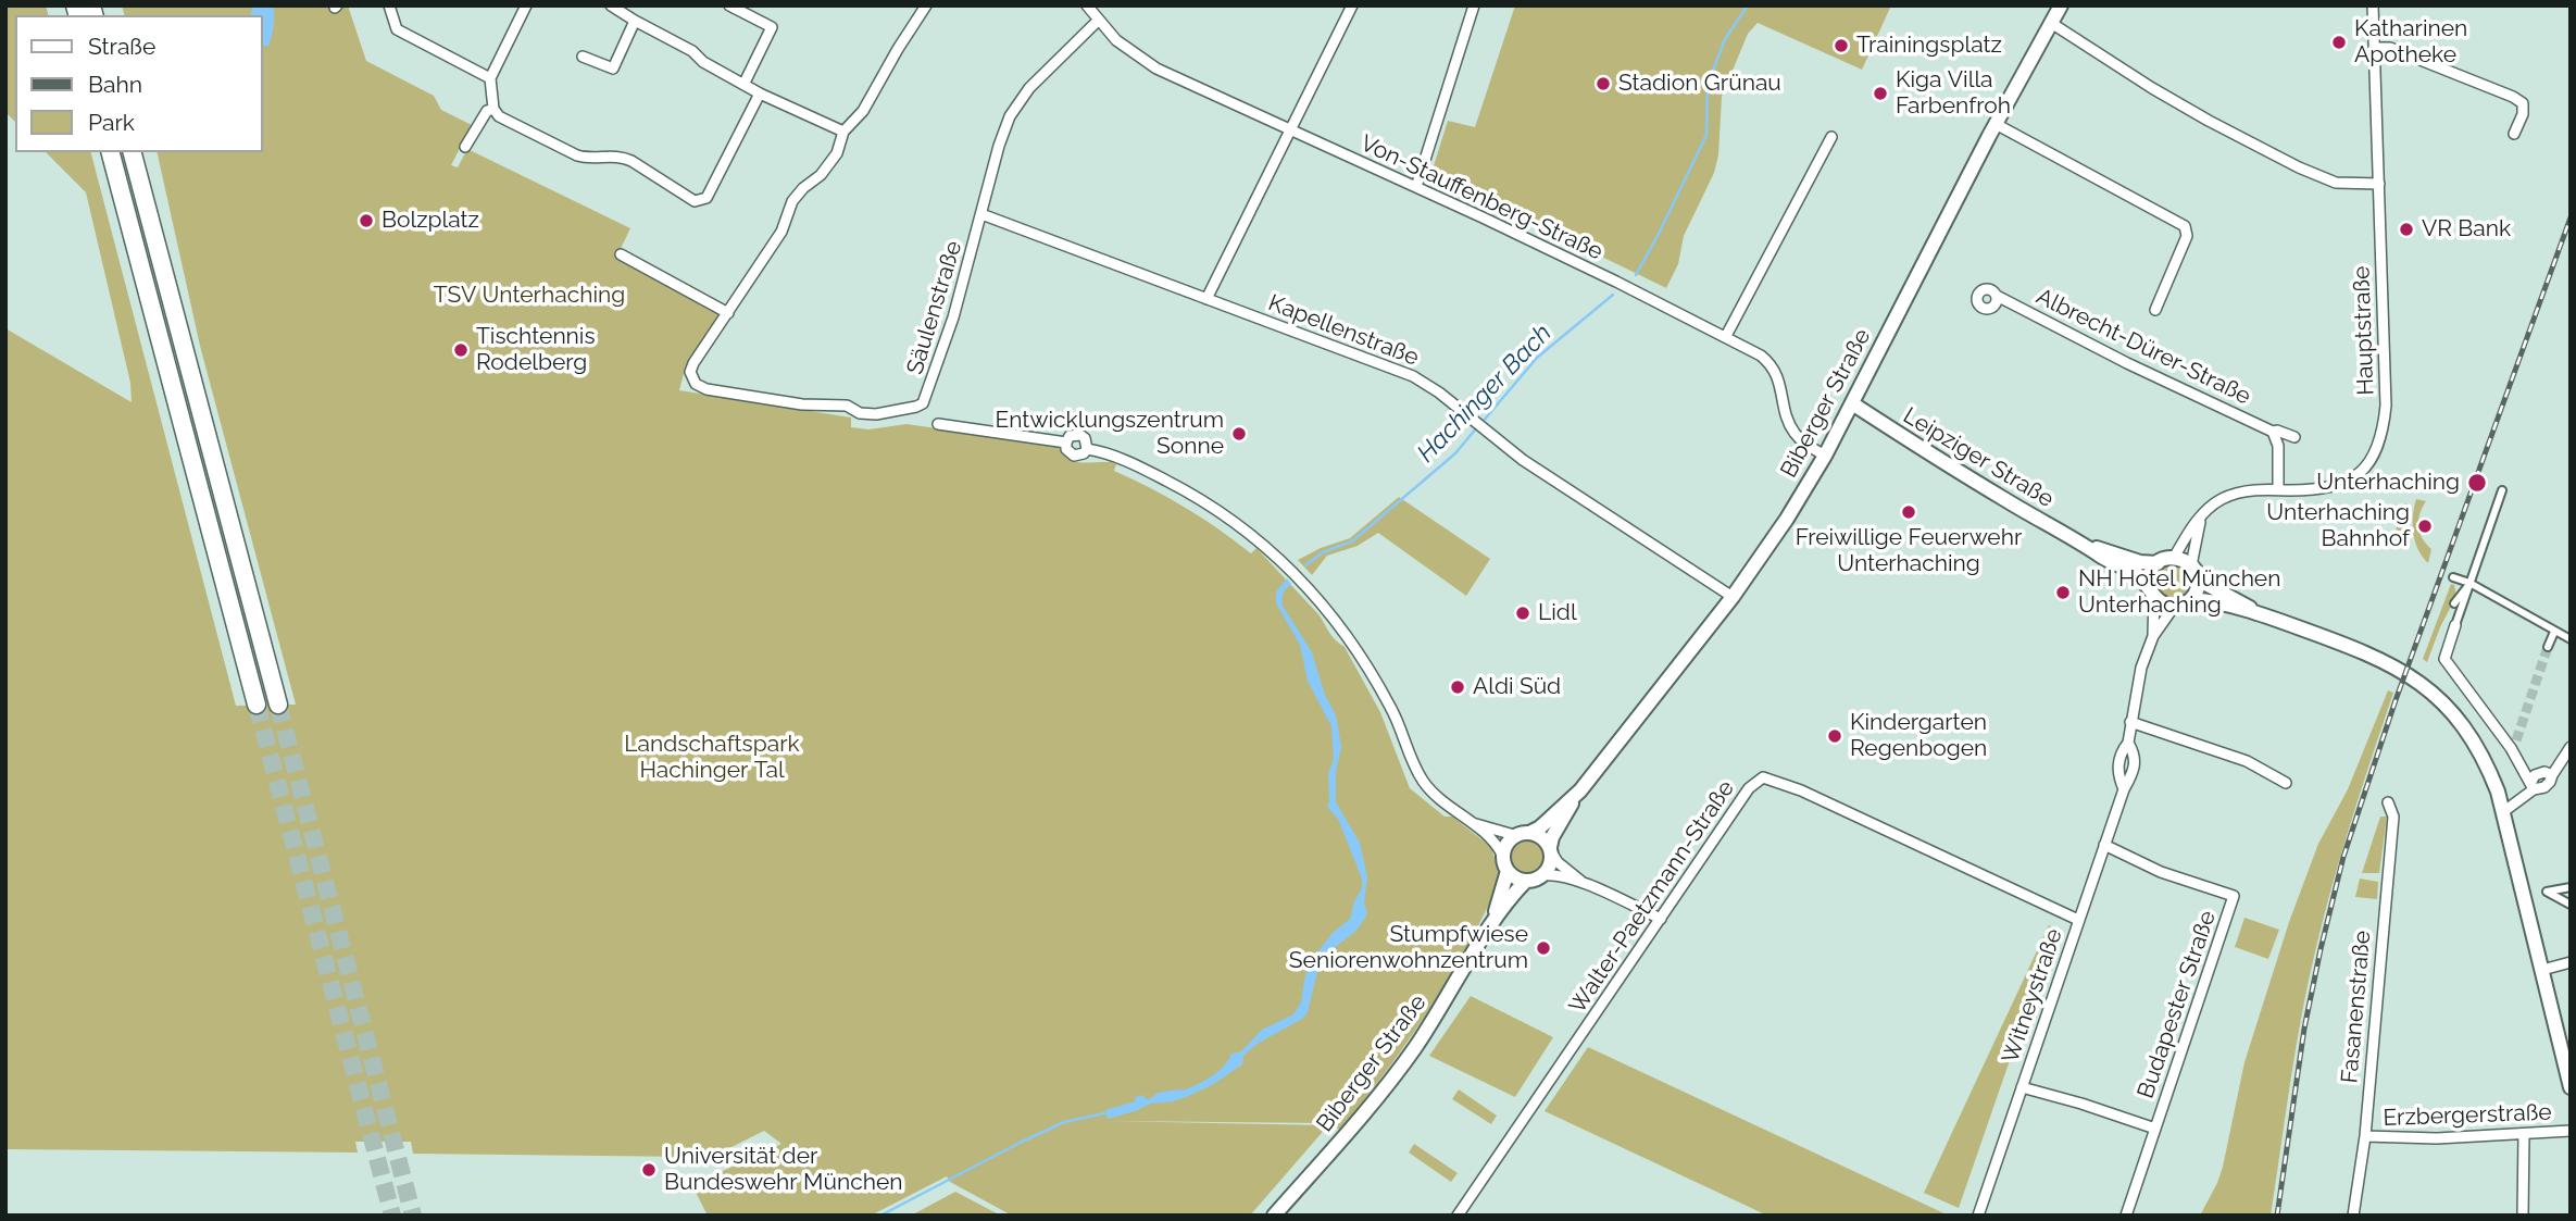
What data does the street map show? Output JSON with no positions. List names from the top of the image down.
{
  "streets": {
    "main road": ["Biberger Straße", "Leipziger Straße"],
    "street": [
      "Von-Stauffenberg-Straße",
      "Säulenstraße",
      "Kapellenstraße",
      "Hauptstraße",
      "Albrecht-Dürer-Straße",
      "Walter-Paetzmann-Straße",
      "Witneystraße",
      "Budapester Straße",
      "Fasanenstraße",
      "Erzbergerstraße"
    ]
  },
  "crossings": [
    ["Von-Stauffenberg-Straße", "Säulenstraße"],
    ["Von-Stauffenberg-Straße", "Biberger Straße"],
    ["Säulenstraße", "Kapellenstraße"],
    ["Kapellenstraße", "Biberger Straße"],
    ["Hauptstraße", "Leipziger Straße"],
    ["Hauptstraße", "Witneystraße"],
    ["Biberger Straße", "Leipziger Straße"],
    ["Leipziger Straße", "Witneystraße"],
    ["Walter-Paetzmann-Straße", "Witneystraße"],
    ["Witneystraße", "Budapester Straße"],
    ["Fasanenstraße", "Erzbergerstraße"]
  ],
  "water": ["Hachinger Bach"],
  "parks": ["TSV Unterhaching", "Landschaftspark Hachinger Tal"],
  "places": [
    "Katharinen Apotheke",
    "Trainingsplatz",
    "Stadion Grünau",
    "Kiga Villa Farbenfroh",
    "Bolzplatz",
    "VR Bank",
    "Tischtennis Rodelberg",
    "Entwicklungszentrum Sonne",
    "Unterhaching",
    "Freiwillige Feuerwehr Unterhaching",
    "Unterhaching Bahnhof",
    "NH Hotel München Unterhaching",
    "Lidl",
    "Aldi Süd",
    "Kindergarten Regenbogen",
    "Stumpfwiese Seniorenwohnzentrum",
    "Universität der Bundeswehr München"
  ],
  "legend": ["Straße", "Bahn", "Park"]
}
